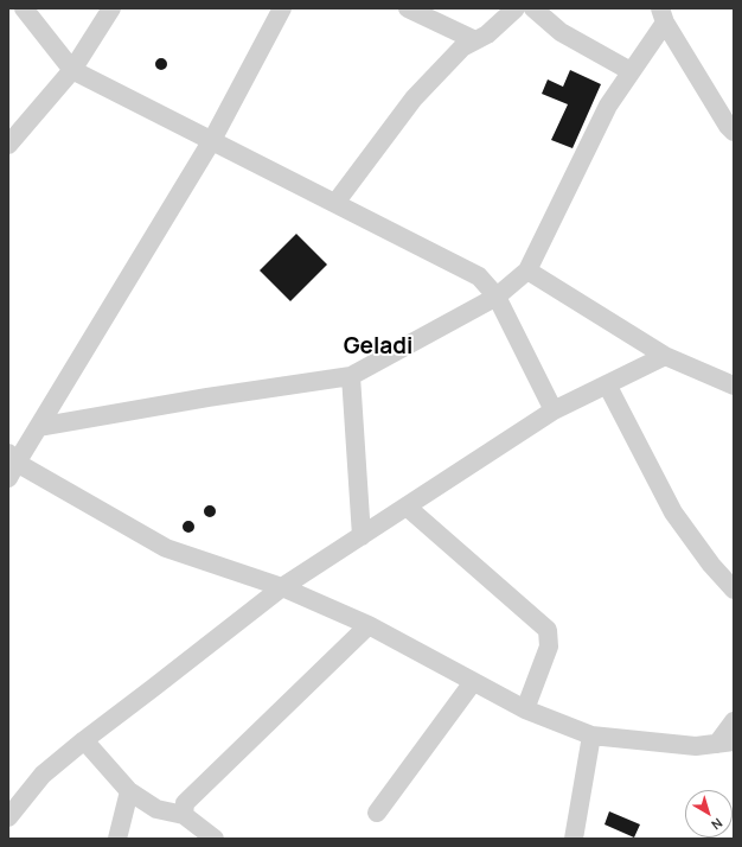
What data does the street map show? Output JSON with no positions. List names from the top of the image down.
{
  "districts": ["Geladi"],
  "north": "bottom right"
}
